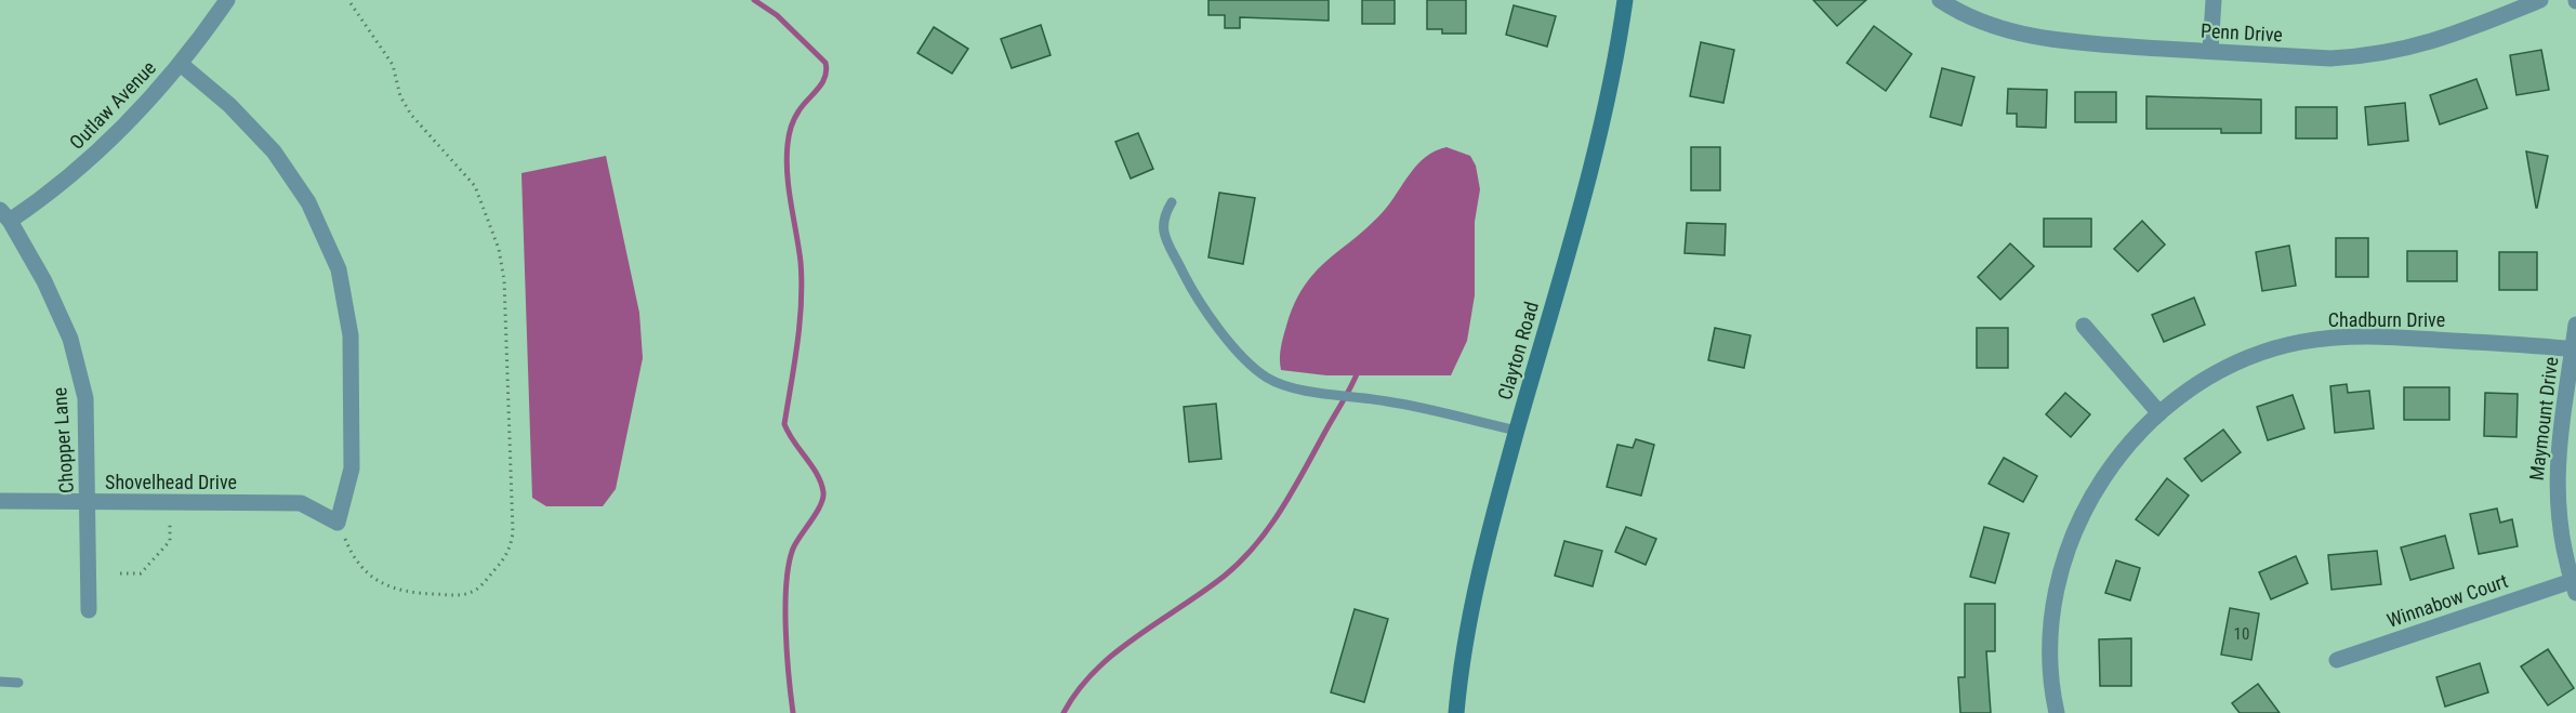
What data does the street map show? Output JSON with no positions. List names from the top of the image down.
{
  "streets": {
    "street": [
      "Penn Drive",
      "Outlaw Avenue",
      "Chadburn Drive",
      "Clayton Road",
      "Maymount Drive",
      "Chopper Lane",
      "Shovelhead Drive",
      "Winnabow Court"
    ]
  },
  "crossings": [
    ["Outlaw Avenue", "Chopper Lane"],
    ["Chadburn Drive", "Maymount Drive"],
    ["Maymount Drive", "Winnabow Court"],
    ["Chopper Lane", "Shovelhead Drive"]
  ],
  "house_numbers": ["10"]
}
